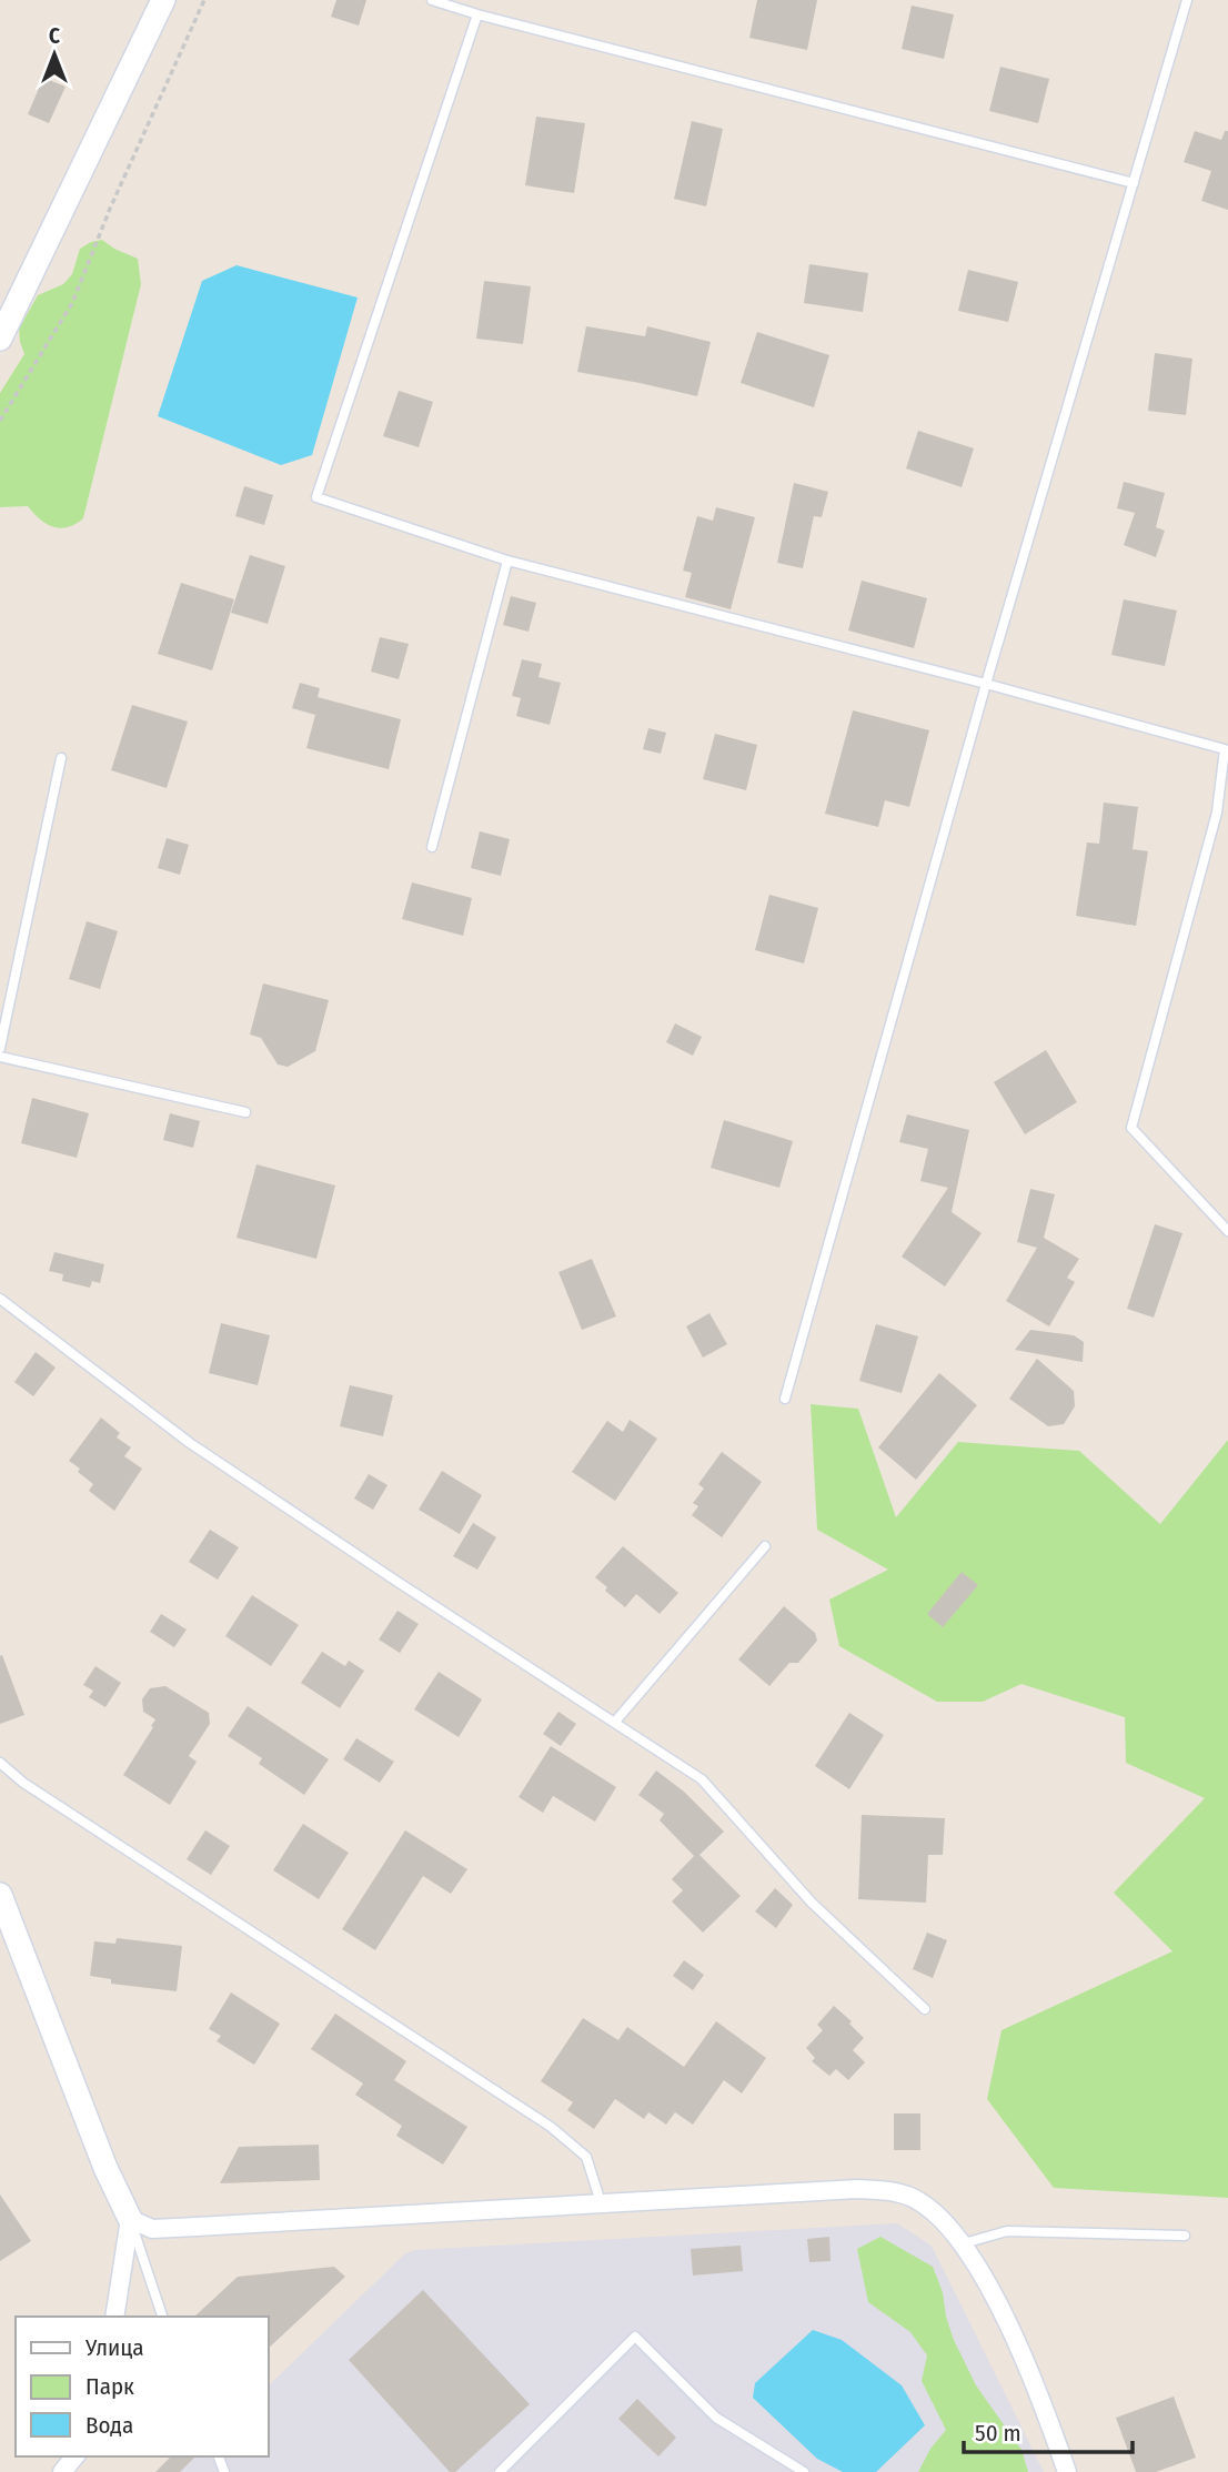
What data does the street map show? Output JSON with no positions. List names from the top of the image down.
{
  "legend": ["Улица", "Парк", "Вода"],
  "scale_bar": "50 m",
  "north": "top"
}
